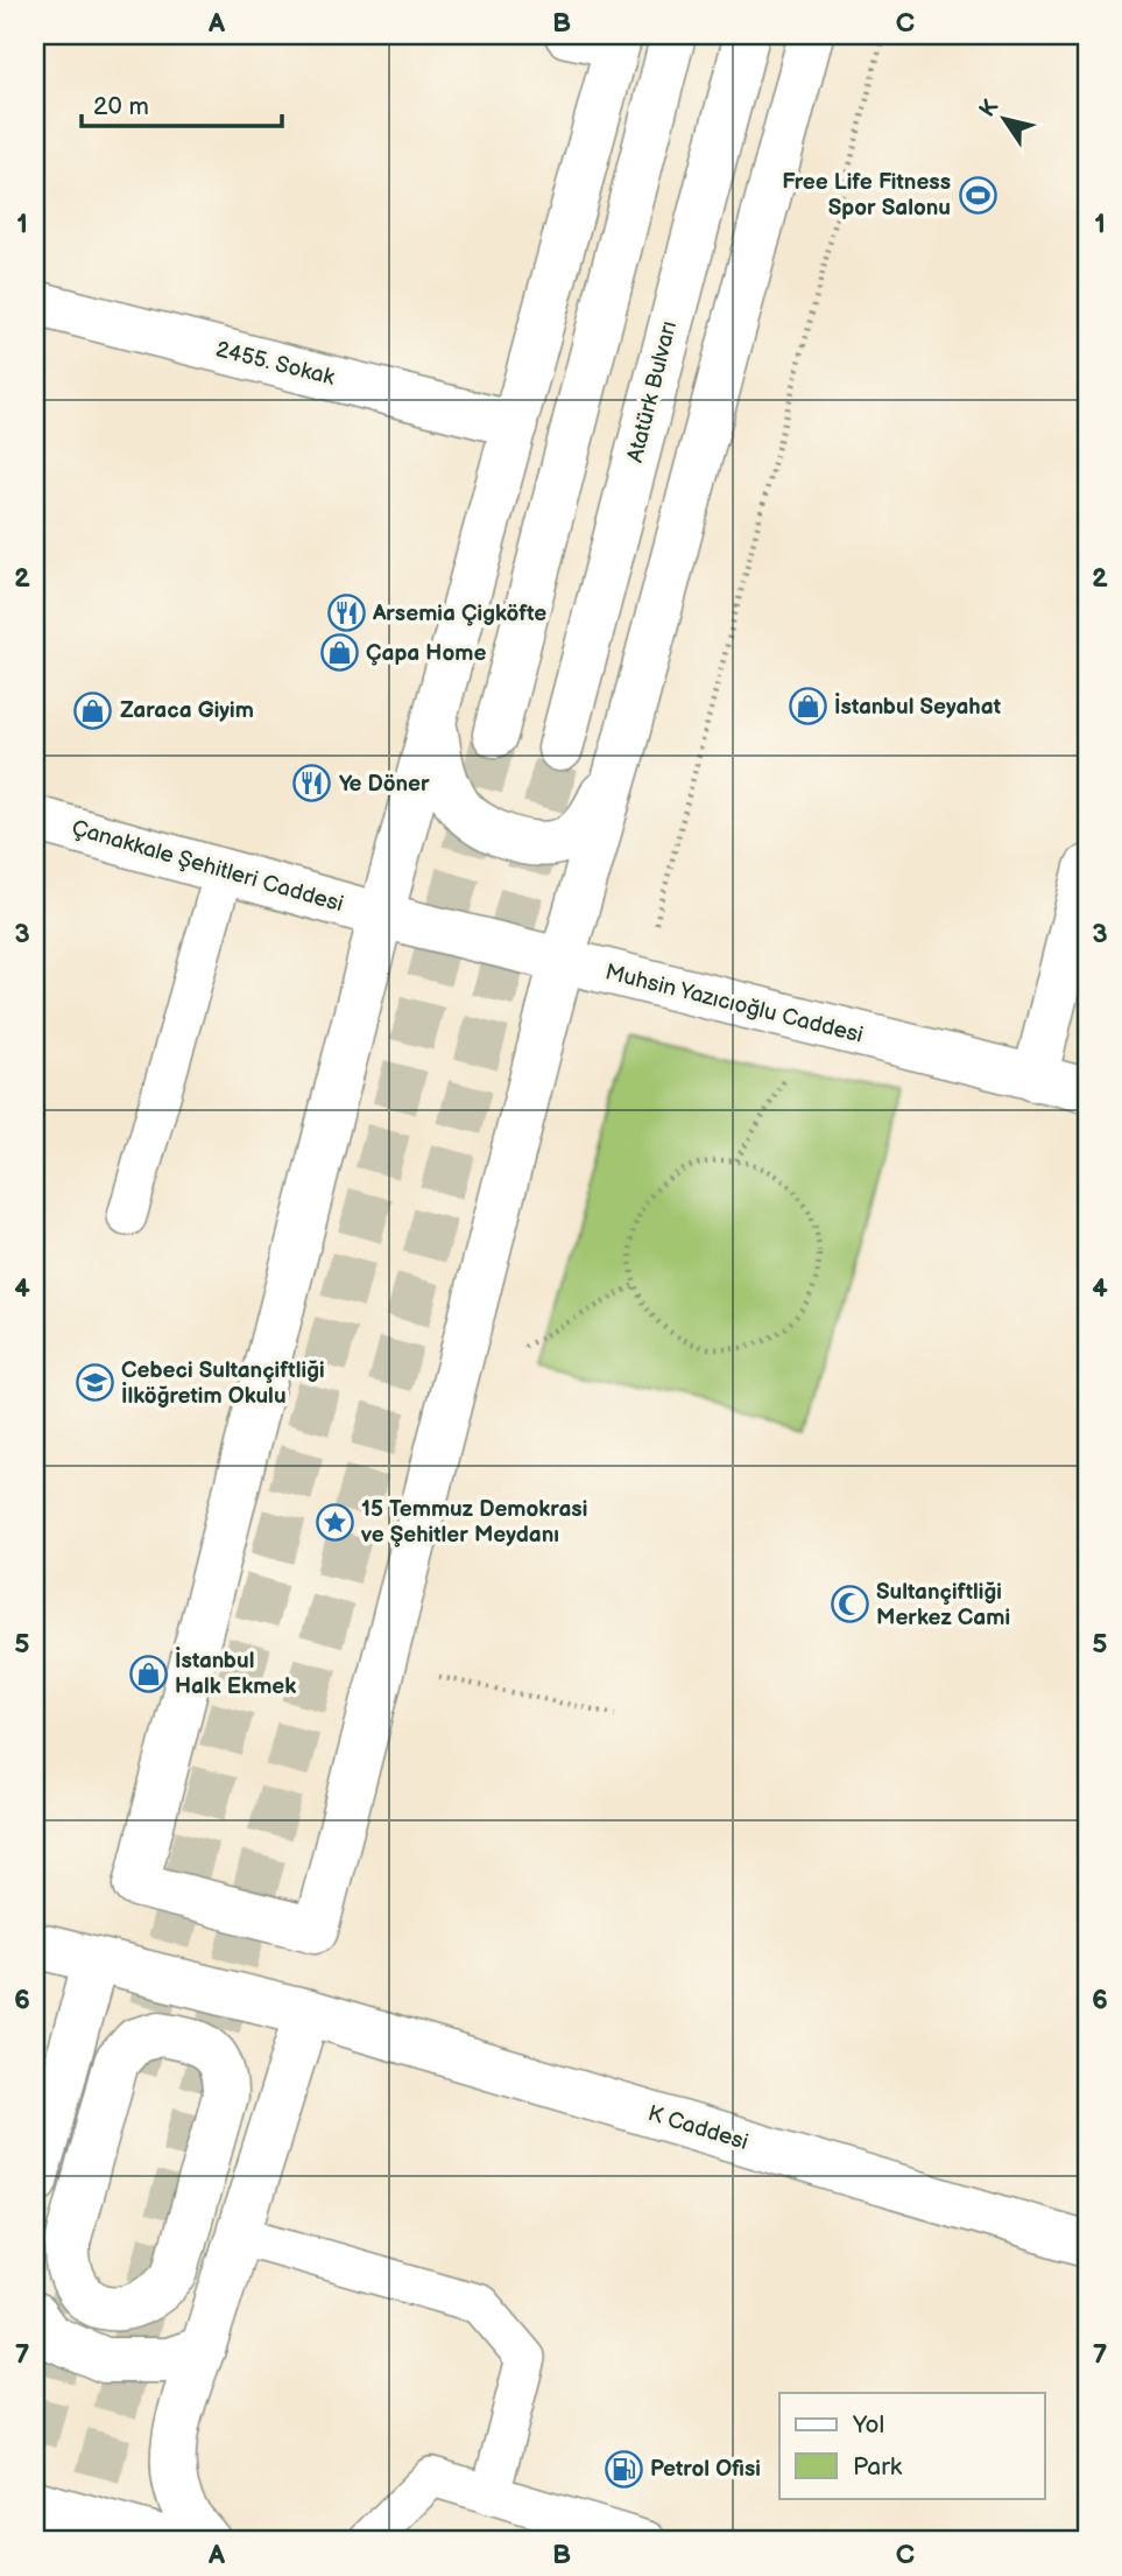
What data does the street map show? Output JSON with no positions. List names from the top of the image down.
{
  "streets": {
    "street": [
      "2455. Sokak",
      "Atatürk Bulvarı",
      "Çanakkale Şehitleri Caddesi",
      "Muhsin Yazıcıoğlu Caddesi",
      "K Caddesi"
    ]
  },
  "crossings": [
    ["Çanakkale Şehitleri Caddesi", "Muhsin Yazıcıoğlu Caddesi"]
  ],
  "places": {
    "sports": ["Free Life Fitness Spor Salonu"],
    "restaurant": ["Arsemia Çigköfte", "Ye Döner"],
    "shop": [
      "Çapa Home",
      "İstanbul Seyahat",
      "Zaraca Giyim",
      "İstanbul Halk Ekmek"
    ],
    "school or university": ["Cebeci Sultançiftliği İlköğretim Okulu"],
    "place": ["15 Temmuz Demokrasi ve Şehitler Meydanı"],
    "mosque": ["Sultançiftliği Merkez Cami"],
    "fuel station": ["Petrol Ofisi"]
  },
  "legend": ["Yol", "Park"],
  "scale_bar": "20 m",
  "north": "top left",
  "grid": {
    "columns": ["A", "B", "C"],
    "rows": [
      "1",
      "2",
      "3",
      "4",
      "5",
      "6",
      "7"
    ]
  }
}
